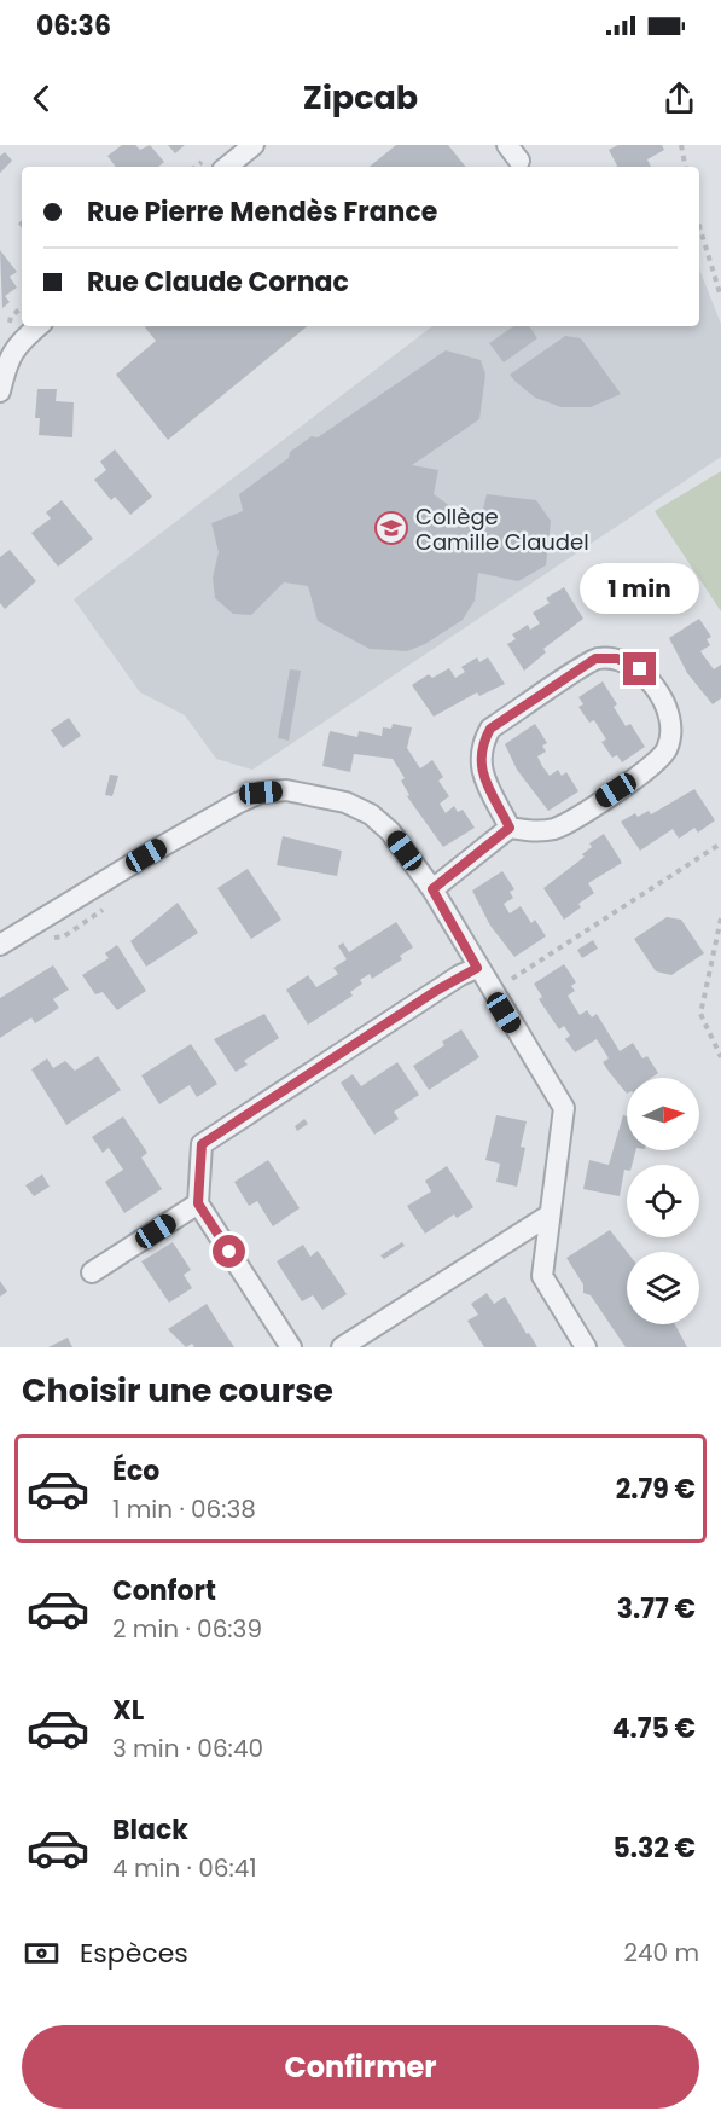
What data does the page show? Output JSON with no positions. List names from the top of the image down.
{
  "places": {
    "school or university": ["Collège Camille Claudel"]
  },
  "north": "right",
  "page": {
    "status": "06:36",
    "header": "Zipcab",
    "banner": ["Rue Pierre Mendès France", "Rue Claude Cornac"],
    "bubble": "1 min",
    "heading": "Choisir une course",
    "list": [
      {
        "name": "Éco",
        "note": "1 min · 06:38",
        "value": "2.79 €"
      },
      {
        "name": "Confort",
        "note": "2 min · 06:39",
        "value": "3.77 €"
      },
      {
        "name": "XL",
        "note": "3 min · 06:40",
        "value": "4.75 €"
      },
      {
        "name": "Black",
        "note": "4 min · 06:41",
        "value": "5.32 €"
      }
    ],
    "pay": ["Espèces", "240 m"],
    "buttons": "Confirmer"
  }
}
